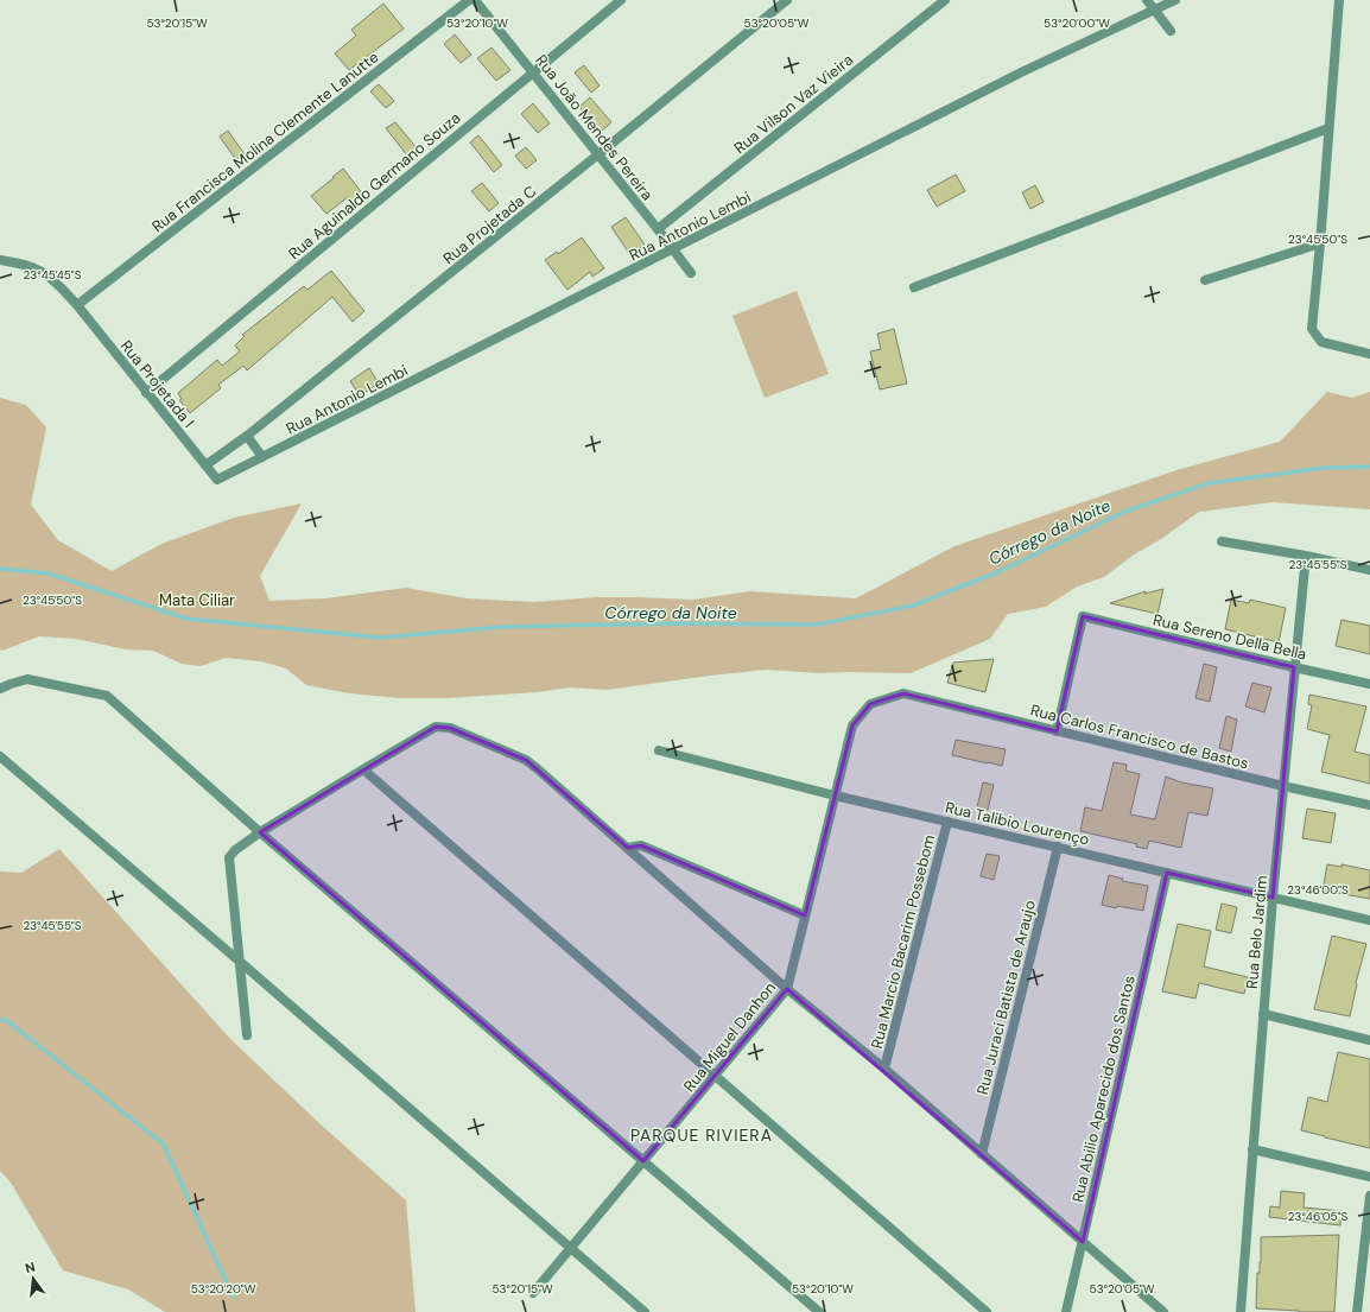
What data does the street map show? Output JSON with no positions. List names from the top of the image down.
{
  "streets": {
    "street": [
      "Rua Vilson Vaz Vieira",
      "Rua João Mendes Pereira",
      "Rua Francisca Molina Clemente Lanutte",
      "Rua Aguinaldo Germano Souza",
      "Rua Projetada C",
      "Rua Antonio Lembi",
      "Rua Projetada I",
      "Rua Sereno Della Bella",
      "Rua Carlos Francisco de Bastos",
      "Rua Talibio Lourenço",
      "Rua Belo Jardim",
      "Rua Marcio Bacarim Possebom",
      "Rua Juraci Batista de Araujo",
      "Rua Miguel Danhon",
      "Rua Abilio Aparecido dos Santos"
    ]
  },
  "crossings": [
    ["Rua Vilson Vaz Vieira", "Rua João Mendes Pereira"],
    ["Rua João Mendes Pereira", "Rua Aguinaldo Germano Souza"],
    ["Rua João Mendes Pereira", "Rua Projetada C"],
    ["Rua João Mendes Pereira", "Rua Antonio Lembi"],
    ["Rua Francisca Molina Clemente Lanutte", "Rua Projetada I"],
    ["Rua Aguinaldo Germano Souza", "Rua Projetada I"],
    ["Rua Projetada C", "Rua Projetada I"],
    ["Rua Antonio Lembi", "Rua Projetada I"],
    ["Rua Sereno Della Bella", "Rua Carlos Francisco de Bastos"],
    ["Rua Sereno Della Bella", "Rua Belo Jardim"],
    ["Rua Carlos Francisco de Bastos", "Rua Belo Jardim"],
    ["Rua Carlos Francisco de Bastos", "Rua Miguel Danhon"],
    ["Rua Talibio Lourenço", "Rua Belo Jardim"],
    ["Rua Talibio Lourenço", "Rua Marcio Bacarim Possebom"],
    ["Rua Talibio Lourenço", "Rua Juraci Batista de Araujo"],
    ["Rua Talibio Lourenço", "Rua Miguel Danhon"],
    ["Rua Talibio Lourenço", "Rua Abilio Aparecido dos Santos"]
  ],
  "districts": ["PARQUE RIVIERA"],
  "water": ["Córrego da Noite"],
  "parks": ["Mata Ciliar"],
  "north": "top",
  "coordinates": [
    "53°20'15\"W",
    "53°20'10\"W",
    "53°20'05\"W",
    "53°20'00\"W",
    "23°45'50\"S",
    "23°45'45\"S",
    "23°45'55\"S",
    "23°46'00\"S",
    "23°46'05\"S",
    "53°20'20\"W"
  ]
}
